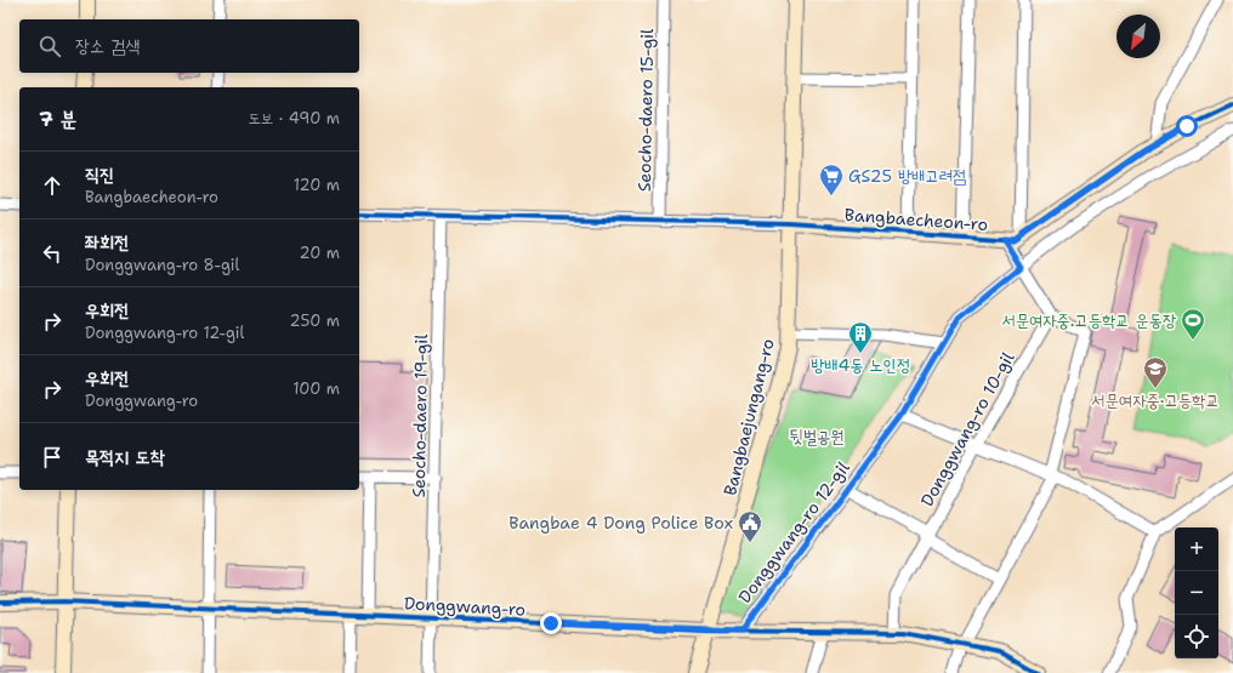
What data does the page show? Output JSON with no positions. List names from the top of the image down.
{
  "streets": {
    "street": [
      "Seocho-daero 15-gil",
      "Bangbaecheon-ro",
      "Seocho-daero 19-gil",
      "Bangbaejungang-ro",
      "Donggwang-ro 10-gil",
      "Donggwang-ro 12-gil",
      "Donggwang-ro"
    ]
  },
  "crossings": [
    ["Bangbaecheon-ro", "Bangbaejungang-ro"],
    ["Seocho-daero 19-gil", "Donggwang-ro"],
    ["Bangbaejungang-ro", "Donggwang-ro"],
    ["Donggwang-ro 10-gil", "Donggwang-ro 12-gil"],
    ["Donggwang-ro 10-gil", "Donggwang-ro"],
    ["Donggwang-ro 12-gil", "Donggwang-ro"]
  ],
  "parks": ["뒷벌공원"],
  "places": {
    "supermarket": ["GS25 방배고려점"],
    "sports": ["서문여자중.고등학교 운동장"],
    "building": ["방배4동 노인정"],
    "school or university": ["서문여자중·고등학교"],
    "public building": ["Bangbae 4 Dong Police Box"]
  },
  "north": "bottom left",
  "page": {
    "search": "장소 검색",
    "heading": ["7 분", "도보 · 490 m"],
    "list": [
      ["직진", "Bangbaecheon-ro", "120 m"],
      ["좌회전", "Donggwang-ro 8-gil", "20 m"],
      ["우회전", "Donggwang-ro 12-gil", "250 m"],
      ["우회전", "Donggwang-ro", "100 m"],
      "목적지 도착"
    ],
    "map_buttons": ["+", "−"]
  }
}
